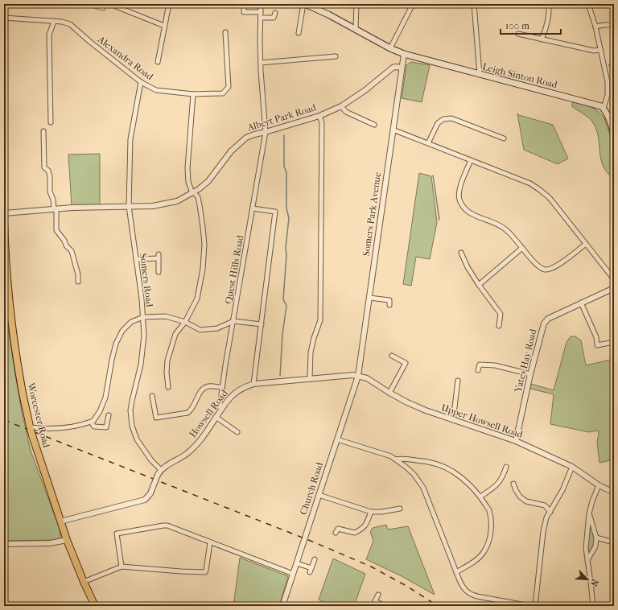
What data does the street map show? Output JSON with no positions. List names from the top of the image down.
{
  "streets": {
    "highway": ["Worcester Road"],
    "main road": ["Leigh Sinton Road"],
    "street": [
      "Alexandra Road",
      "Albert Park Road",
      "Somers Park Avenue",
      "Quest Hills Road",
      "Somers Road",
      "Yates Hay Road",
      "Howsell Road",
      "Upper Howsell Road",
      "Church Road"
    ]
  },
  "crossings": [
    ["Alexandra Road", "Somers Road"],
    ["Leigh Sinton Road", "Somers Park Avenue"],
    ["Albert Park Road", "Somers Park Avenue"],
    ["Albert Park Road", "Quest Hills Road"],
    ["Albert Park Road", "Somers Road"],
    ["Somers Park Avenue", "Howsell Road"],
    ["Somers Park Avenue", "Upper Howsell Road"],
    ["Somers Park Avenue", "Church Road"],
    ["Quest Hills Road", "Howsell Road"],
    ["Somers Road", "Howsell Road"],
    ["Yates Hay Road", "Upper Howsell Road"],
    ["Howsell Road", "Worcester Road"],
    ["Howsell Road", "Upper Howsell Road"],
    ["Howsell Road", "Church Road"],
    ["Upper Howsell Road", "Church Road"]
  ],
  "scale_bar": "100 m",
  "north": "bottom right"
}
